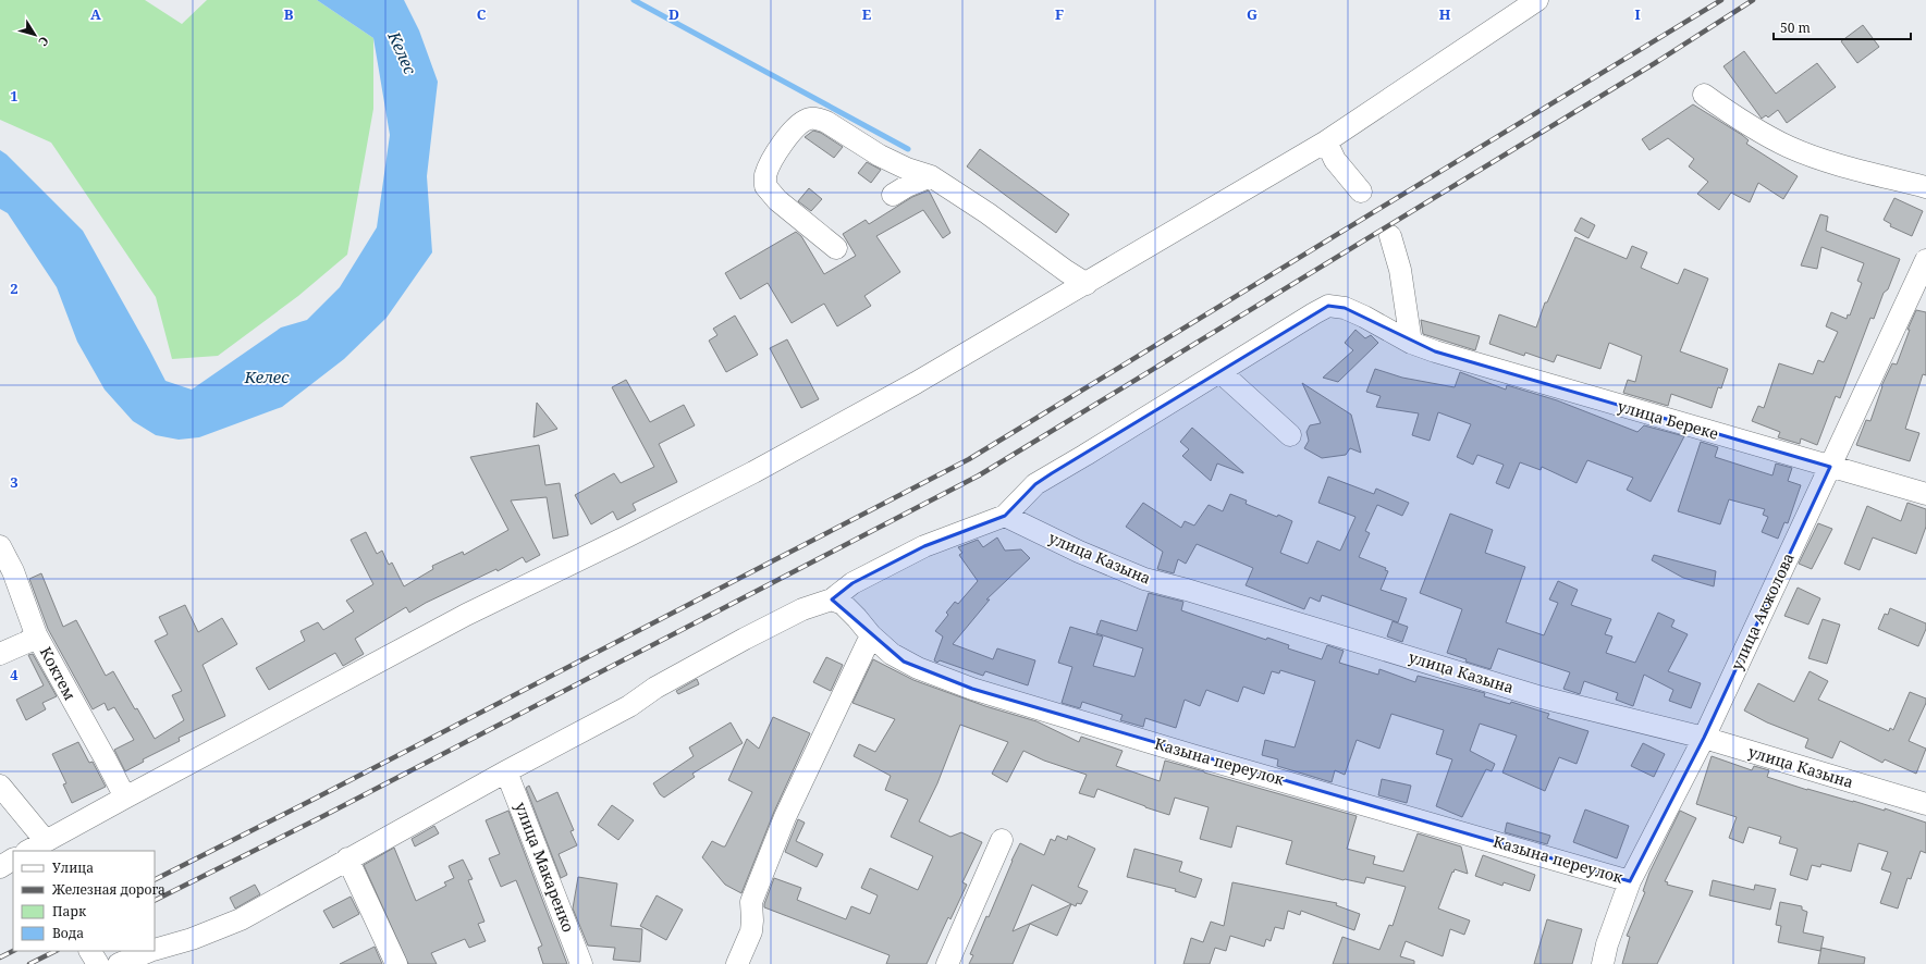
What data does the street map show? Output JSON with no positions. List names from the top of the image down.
{
  "streets": {
    "street": [
      "улица Береке",
      "улица Казына",
      "улица Акжолова",
      "Коктем",
      "Казына переулок",
      "улица Макаренко"
    ]
  },
  "crossings": [
    ["улица Береке", "улица Казына"],
    ["улица Береке", "улица Акжолова"],
    ["улица Казына", "улица Акжолова"],
    ["улица Акжолова", "Казына переулок"]
  ],
  "water": ["Келес"],
  "legend": [
    "Улица",
    "Железная дорога",
    "Парк",
    "Вода"
  ],
  "scale_bar": "50 m",
  "north": "bottom right",
  "grid": {
    "columns": [
      "A",
      "B",
      "C",
      "D",
      "E",
      "F",
      "G",
      "H",
      "I"
    ],
    "rows": [
      "1",
      "2",
      "3",
      "4"
    ]
  }
}
